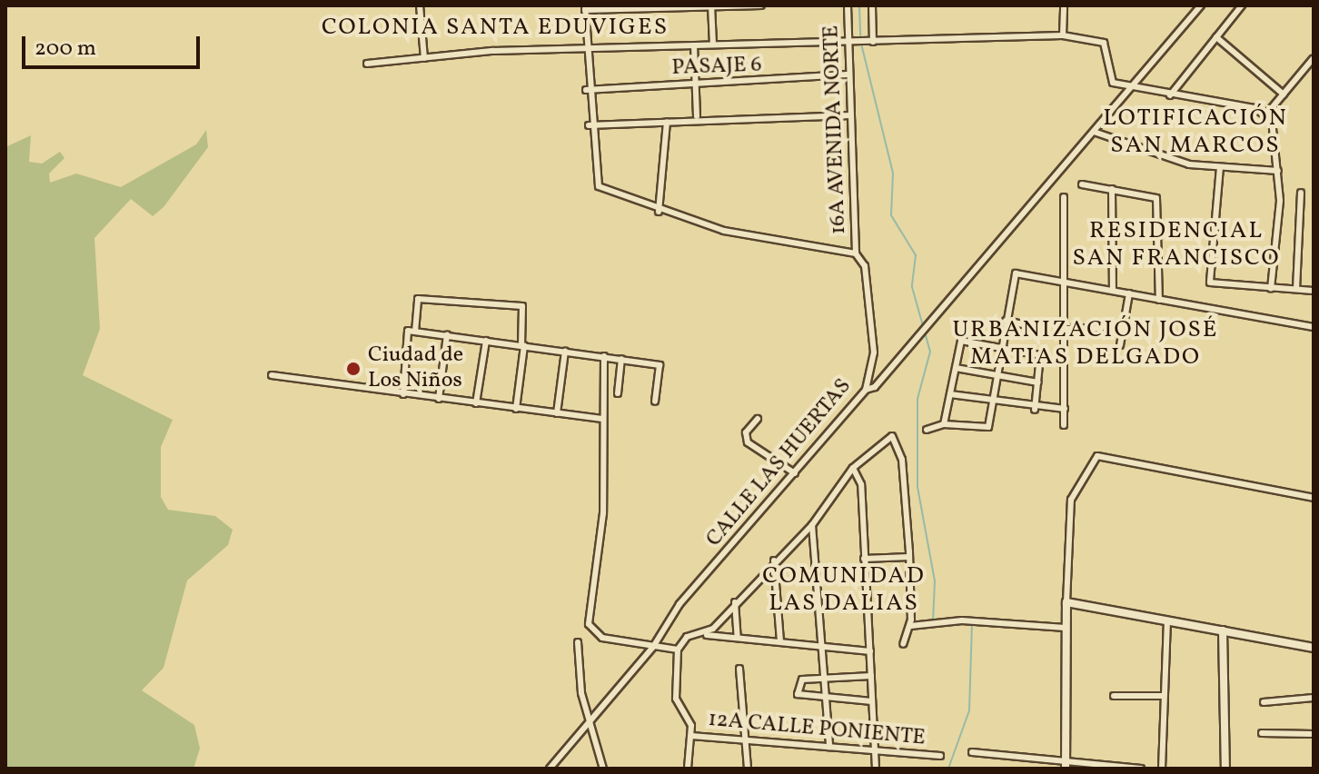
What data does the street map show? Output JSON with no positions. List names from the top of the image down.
{
  "streets": {
    "street": [
      "PASAJE 6",
      "16A AVENIDA NORTE",
      "CALLE LAS HUERTAS",
      "12A CALLE PONIENTE"
    ]
  },
  "crossings": [
    ["PASAJE 6", "16A AVENIDA NORTE"],
    ["16A AVENIDA NORTE", "CALLE LAS HUERTAS"]
  ],
  "districts": [
    "COLONIA SANTA EDUVIGES",
    "LOTIFICACIÓN SAN MARCOS",
    "RESIDENCIAL SAN FRANCISCO",
    "URBANIZACIÓN JOSÉ MATIAS DELGADO",
    "COMUNIDAD LAS DALIAS"
  ],
  "places": ["Ciudad de Los Niños"],
  "scale_bar": "200 m"
}
